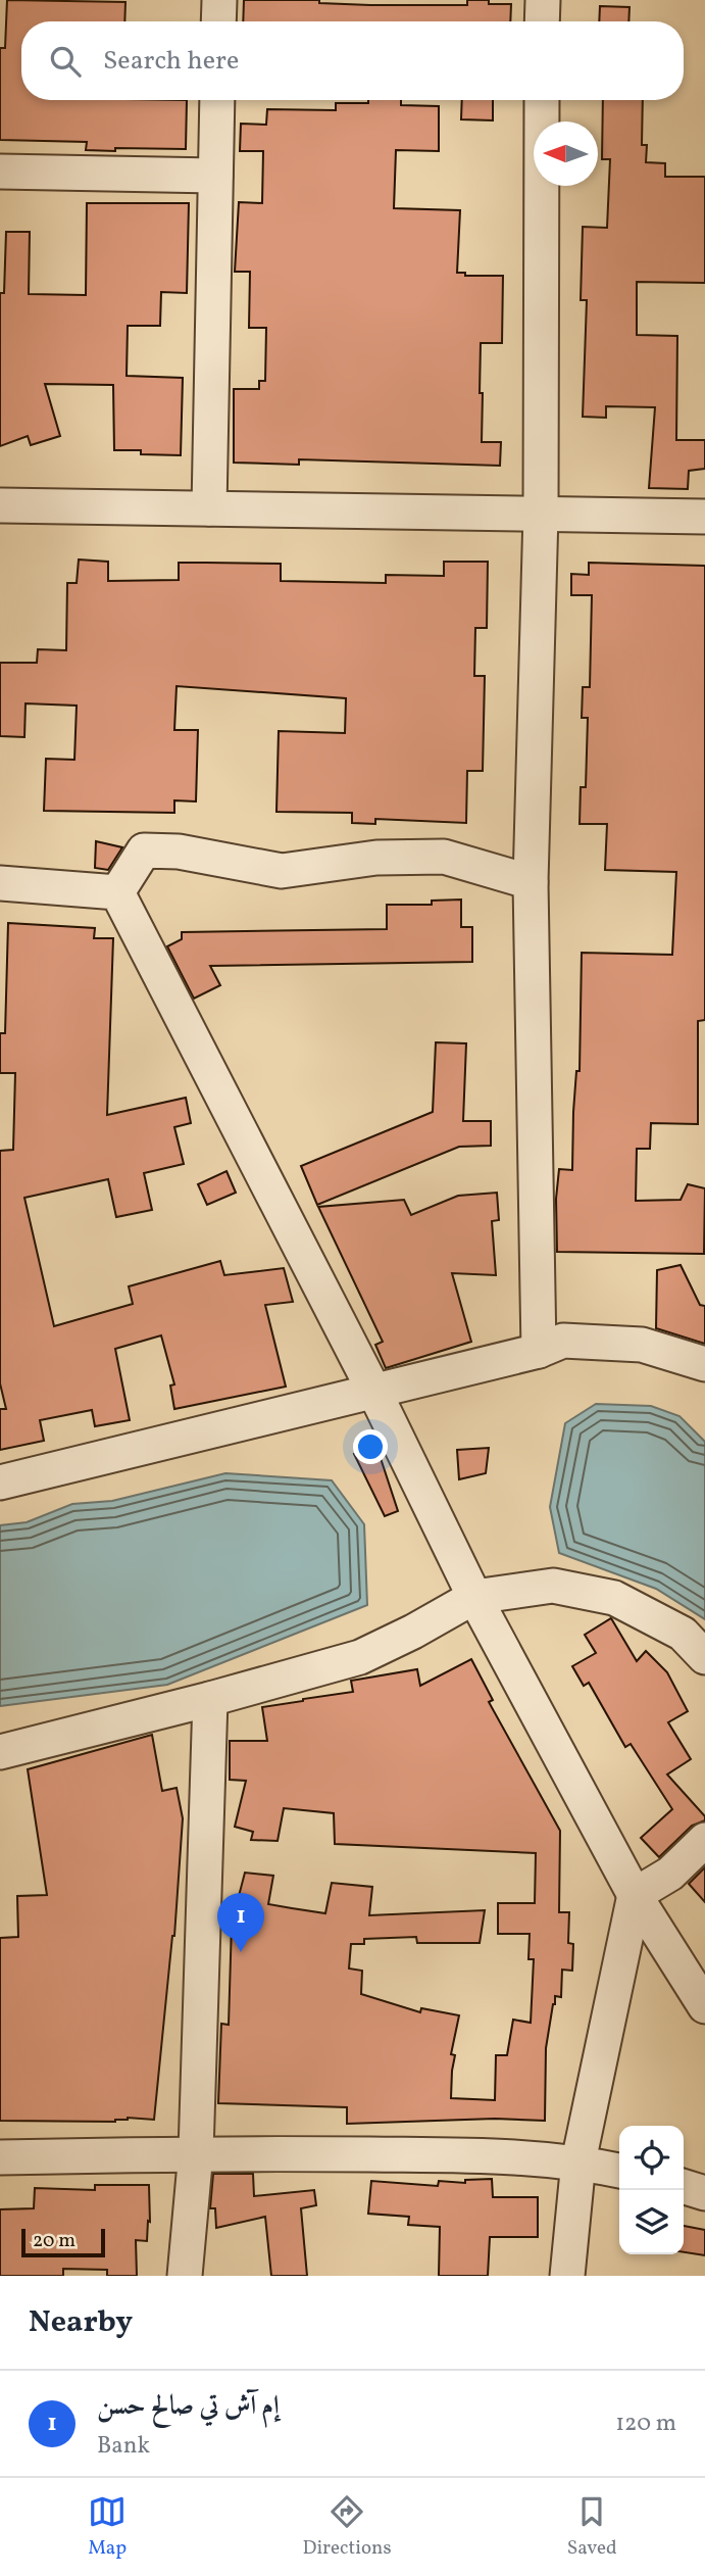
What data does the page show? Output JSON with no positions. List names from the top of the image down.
{
  "scale_bar": "20 m",
  "north": "left",
  "page": {
    "search": "Search here",
    "pins": "1",
    "scale": "20 m",
    "heading": "Nearby",
    "list": [
      {
        "mark": "1",
        "name": "إم آش تي صالح حسن",
        "note": "Bank",
        "value": "120 m"
      }
    ],
    "nav": ["Map", "Directions", "Saved"]
  }
}
